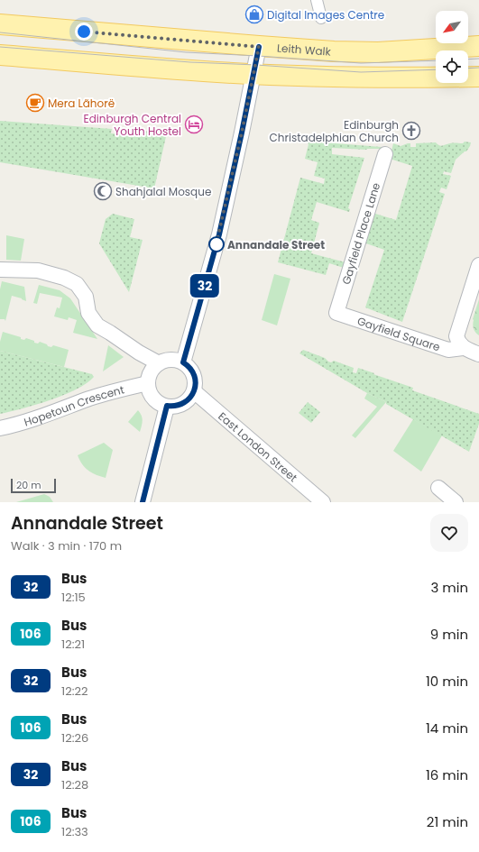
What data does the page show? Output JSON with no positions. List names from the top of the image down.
{
  "streets": {
    "main road": ["Leith Walk"],
    "street": [
      "Gayfield Place Lane",
      "Gayfield Square",
      "Hopetoun Crescent",
      "East London Street"
    ]
  },
  "crossings": [
    ["Gayfield Place Lane", "Gayfield Square"],
    ["Hopetoun Crescent", "East London Street"]
  ],
  "places": {
    "shop": ["Digital Images Centre"],
    "cafe": ["Mera Lãhorë"],
    "hotel": ["Edinburgh Central Youth Hostel"],
    "church": ["Edinburgh Christadelphian Church"],
    "mosque": ["Shahjalal Mosque"],
    "other": ["Annandale Street"]
  },
  "lines": ["bus line 32"],
  "scale_bar": "20 m",
  "north": "bottom left",
  "page": {
    "on_map": "32",
    "scale": "20 m",
    "heading": ["Annandale Street", "Walk · 3 min · 170 m"],
    "list": [
      {
        "mark": "32",
        "name": "Bus",
        "note": "12:15",
        "value": "3 min"
      },
      {
        "mark": "106",
        "name": "Bus",
        "note": "12:21",
        "value": "9 min"
      },
      {
        "mark": "32",
        "name": "Bus",
        "note": "12:22",
        "value": "10 min"
      },
      {
        "mark": "106",
        "name": "Bus",
        "note": "12:26",
        "value": "14 min"
      },
      {
        "mark": "32",
        "name": "Bus",
        "note": "12:28",
        "value": "16 min"
      },
      {
        "mark": "106",
        "name": "Bus",
        "note": "12:33",
        "value": "21 min"
      }
    ]
  }
}
